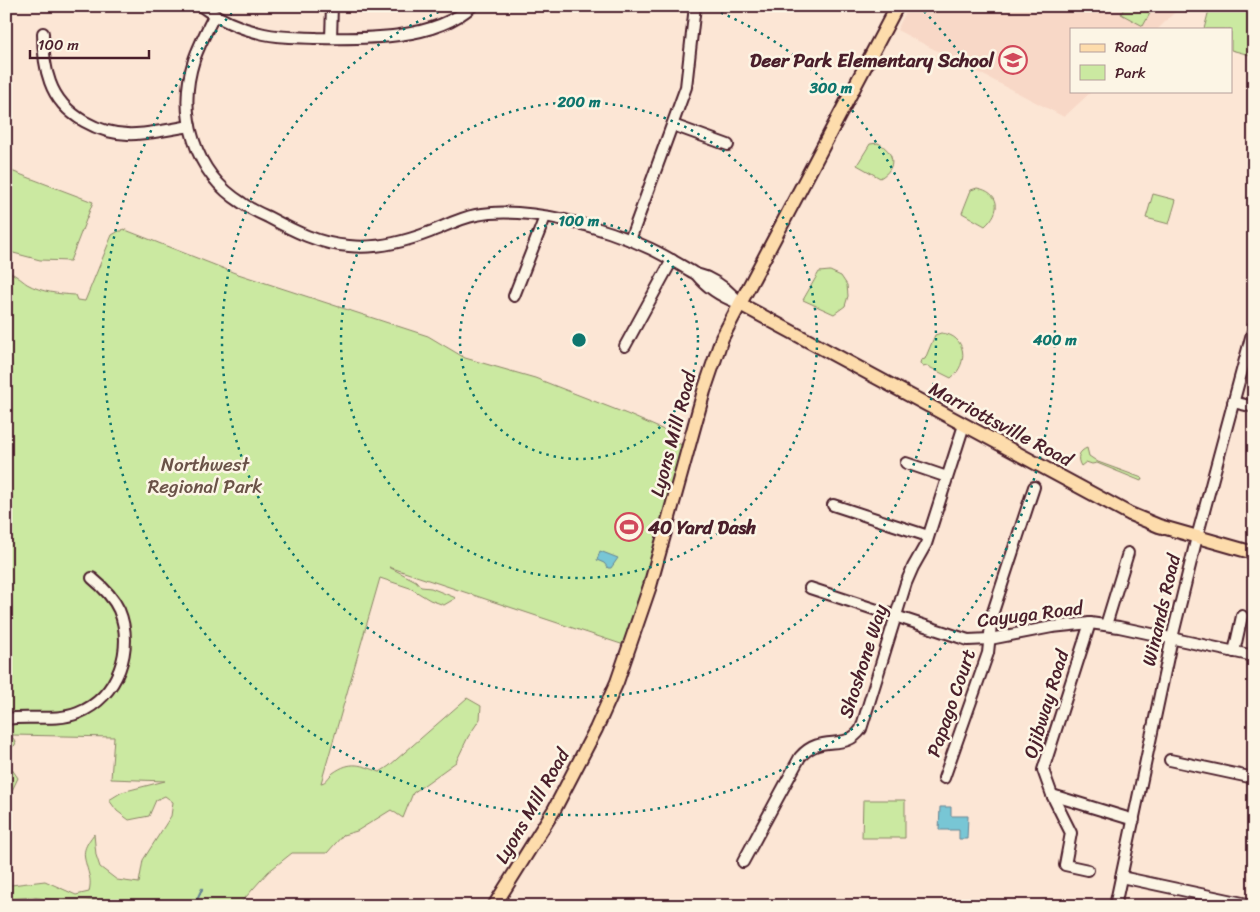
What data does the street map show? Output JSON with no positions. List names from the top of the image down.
{
  "streets": {
    "main road": ["Marriottsville Road", "Lyons Mill Road"],
    "street": [
      "Winands Road",
      "Cayuga Road",
      "Shoshone Way",
      "Papago Court",
      "Ojibway Road"
    ]
  },
  "crossings": [
    ["Marriottsville Road", "Lyons Mill Road"],
    ["Marriottsville Road", "Winands Road"],
    ["Marriottsville Road", "Shoshone Way"],
    ["Winands Road", "Cayuga Road"],
    ["Cayuga Road", "Shoshone Way"],
    ["Cayuga Road", "Papago Court"],
    ["Cayuga Road", "Ojibway Road"]
  ],
  "parks": ["Northwest Regional Park"],
  "places": {
    "school or university": ["Deer Park Elementary School"],
    "sports": ["40 Yard Dash"]
  },
  "legend": ["Road", "Park"],
  "scale_bar": "100 m",
  "rings": [
    "300 m",
    "200 m",
    "100 m",
    "400 m"
  ]
}
